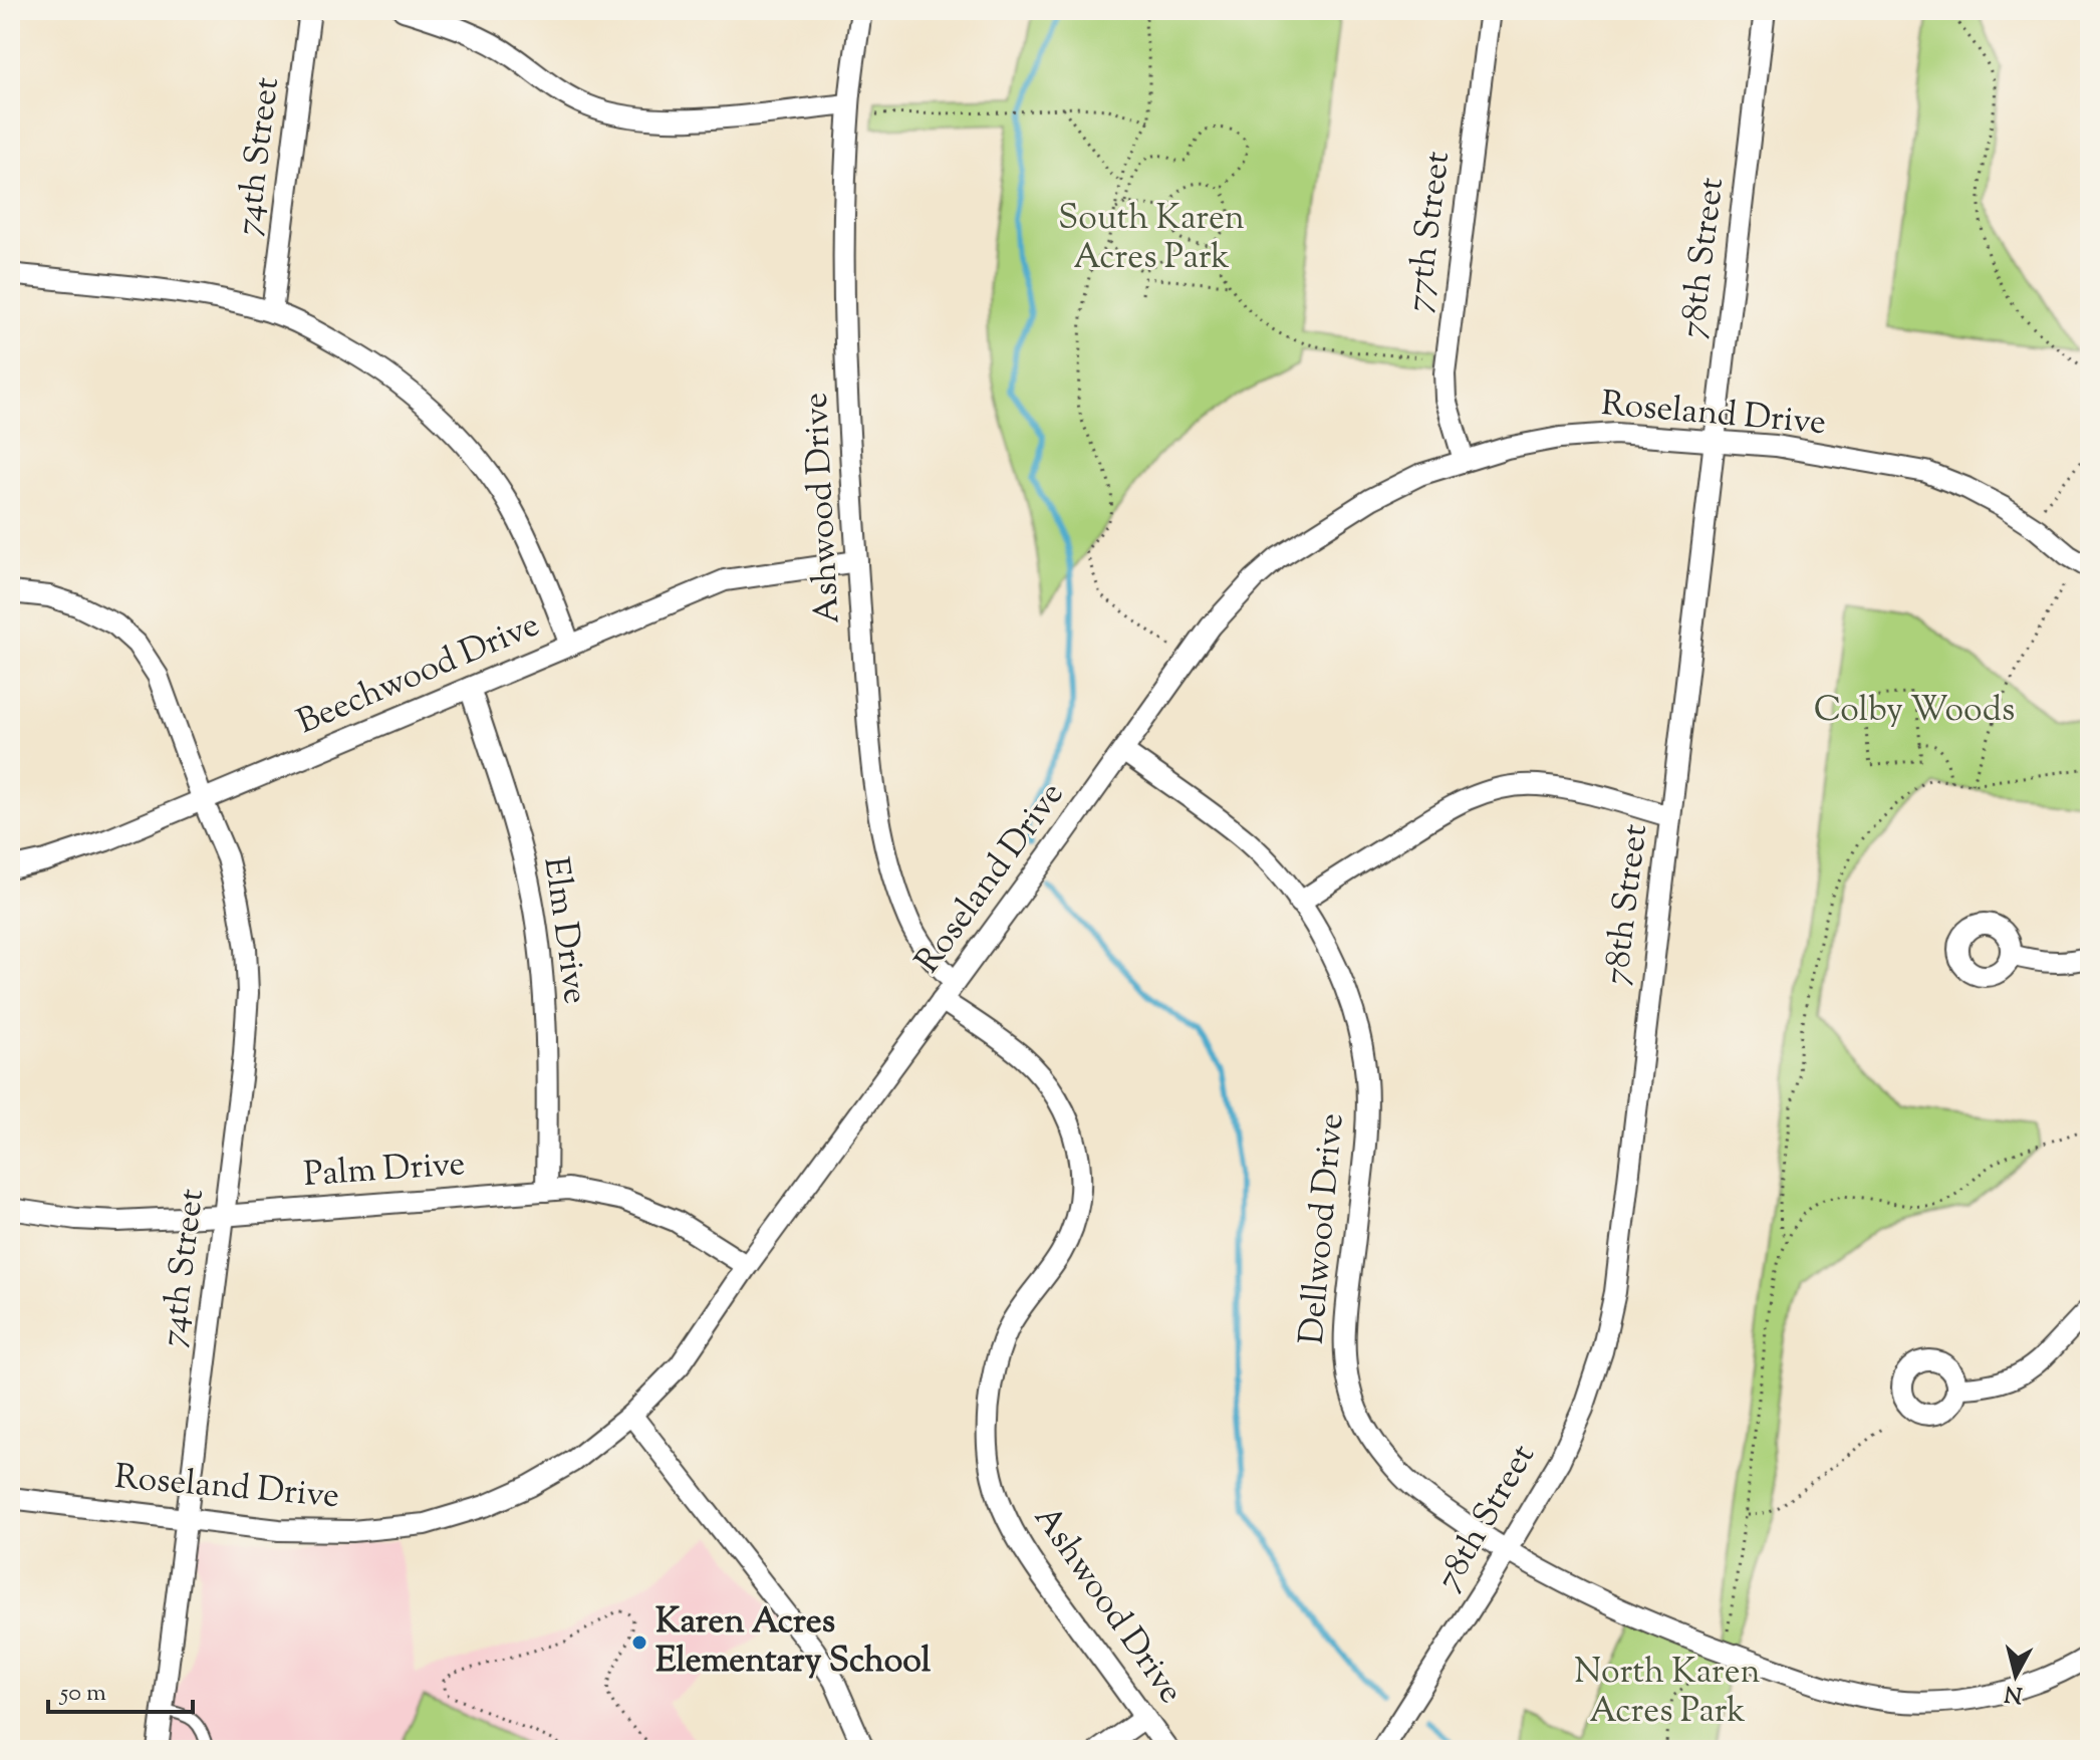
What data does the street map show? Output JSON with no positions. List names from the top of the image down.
{
  "streets": {
    "street": [
      "74th Street",
      "77th Street",
      "78th Street",
      "Roseland Drive",
      "Ashwood Drive",
      "Beechwood Drive",
      "Elm Drive",
      "Palm Drive",
      "Dellwood Drive"
    ]
  },
  "crossings": [
    ["74th Street", "Roseland Drive"],
    ["74th Street", "Beechwood Drive"],
    ["74th Street", "Palm Drive"],
    ["77th Street", "Roseland Drive"],
    ["78th Street", "Roseland Drive"],
    ["78th Street", "Dellwood Drive"],
    ["Roseland Drive", "Ashwood Drive"],
    ["Roseland Drive", "Palm Drive"],
    ["Roseland Drive", "Dellwood Drive"],
    ["Ashwood Drive", "Beechwood Drive"],
    ["Beechwood Drive", "Elm Drive"],
    ["Elm Drive", "Palm Drive"]
  ],
  "parks": ["South Karen Acres Park", "Colby Woods", "North Karen Acres Park"],
  "places": ["Karen Acres Elementary School"],
  "scale_bar": "50 m",
  "north": "bottom"
}
